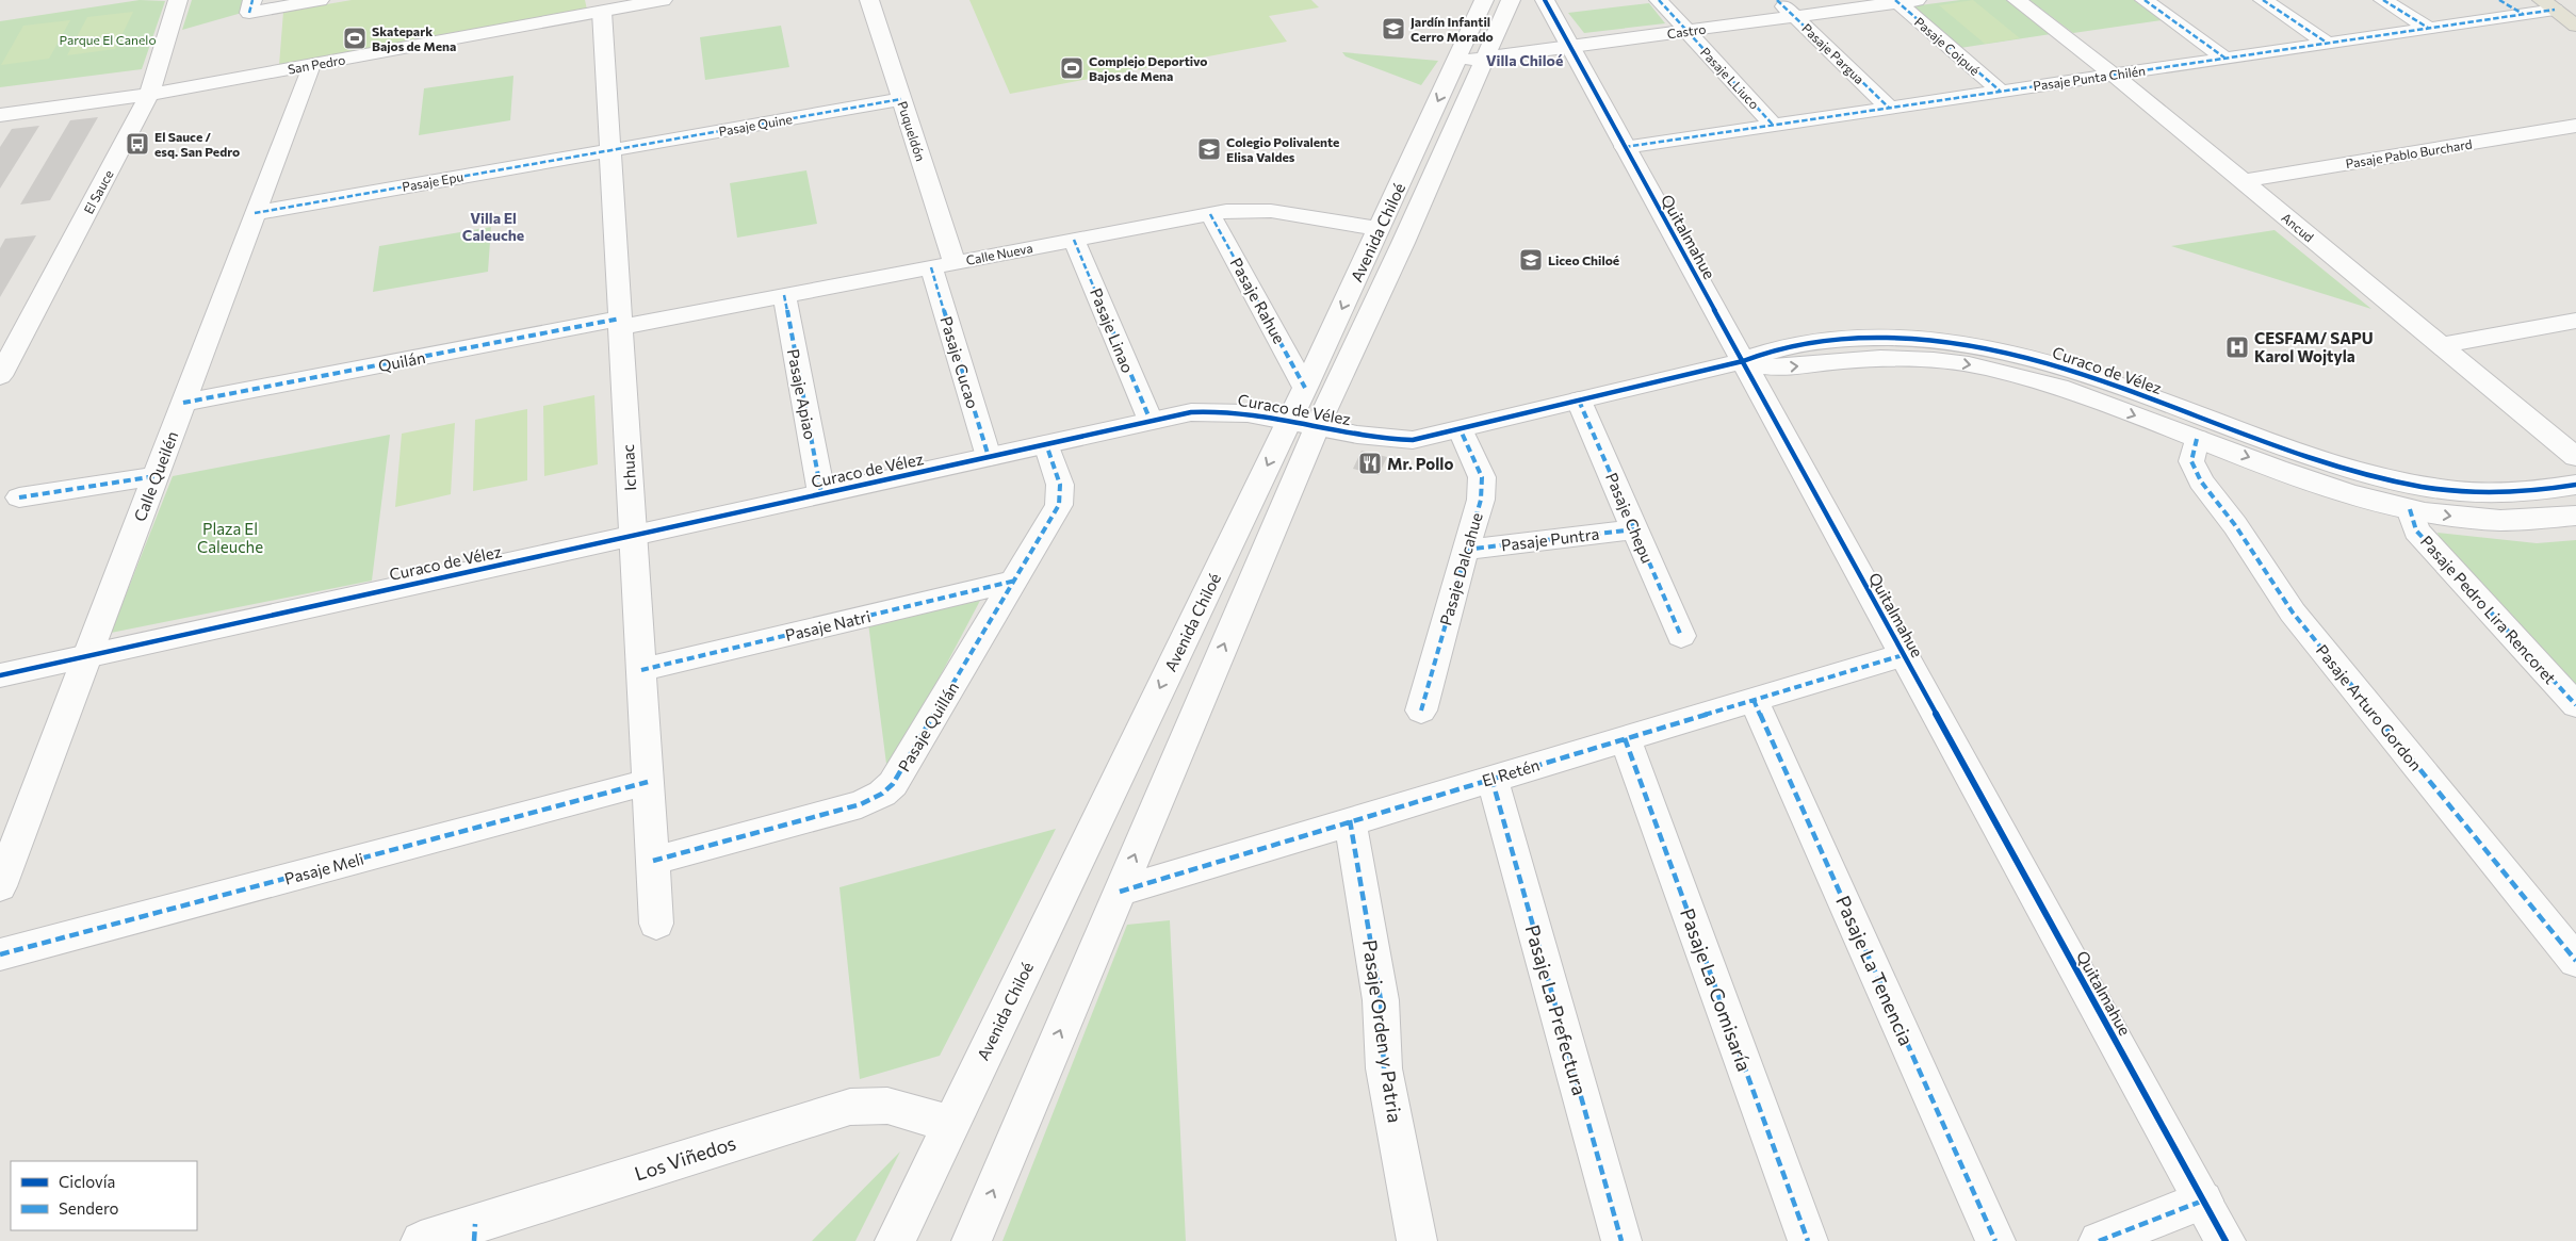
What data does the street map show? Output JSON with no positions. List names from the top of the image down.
{
  "streets": {
    "street": [
      "Castro",
      "Pasaje Coipué",
      "Pasaje Pargua",
      "San Pedro",
      "Pasaje LLiuco",
      "Pasaje Punta Chilén",
      "Pasaje Quine",
      "Puqueldón",
      "Pasaje Pablo Burchard",
      "Pasaje Epu",
      "El Sauce",
      "Ancud",
      "Avenida Chiloé",
      "Quitalmahue",
      "Calle Nueva",
      "Pasaje Rahue",
      "Pasaje Linao",
      "Quilán",
      "Pasaje Cucao",
      "Curaco de Vélez",
      "Pasaje Apiao",
      "Ichuac",
      "Calle Queilén",
      "Pasaje Chepu",
      "Pasaje Puntra",
      "Pasaje Dalcahue",
      "Pasaje Pedro Lira Rencoret",
      "Pasaje Natri",
      "Pasaje Arturo Gordon",
      "Pasaje Quillán",
      "El Retén",
      "Pasaje Meli",
      "Pasaje La Tenencia",
      "Pasaje La Comisaría",
      "Pasaje La Prefectura",
      "Pasaje Orden y Patria",
      "Los Viñedos"
    ]
  },
  "crossings": [
    ["Castro", "Pasaje Coipué"],
    ["Castro", "Pasaje Pargua"],
    ["Castro", "Pasaje LLiuco"],
    ["Castro", "Avenida Chiloé"],
    ["Castro", "Quitalmahue"],
    ["Pasaje Coipué", "Pasaje Punta Chilén"],
    ["Pasaje Pargua", "Pasaje Punta Chilén"],
    ["San Pedro", "El Sauce"],
    ["San Pedro", "Ichuac"],
    ["San Pedro", "Calle Queilén"],
    ["Pasaje LLiuco", "Pasaje Punta Chilén"],
    ["Pasaje Punta Chilén", "Ancud"],
    ["Pasaje Punta Chilén", "Quitalmahue"],
    ["Pasaje Quine", "Puqueldón"],
    ["Pasaje Quine", "Pasaje Epu"],
    ["Pasaje Quine", "Ichuac"],
    ["Puqueldón", "Calle Nueva"],
    ["Puqueldón", "Pasaje Cucao"],
    ["Pasaje Pablo Burchard", "Ancud"],
    ["Pasaje Epu", "Ichuac"],
    ["Pasaje Epu", "Calle Queilén"],
    ["Avenida Chiloé", "Calle Nueva"],
    ["Avenida Chiloé", "Pasaje Rahue"],
    ["Avenida Chiloé", "Curaco de Vélez"],
    ["Avenida Chiloé", "El Retén"],
    ["Avenida Chiloé", "Los Viñedos"],
    ["Quitalmahue", "Curaco de Vélez"],
    ["Quitalmahue", "El Retén"],
    ["Calle Nueva", "Pasaje Rahue"],
    ["Calle Nueva", "Pasaje Linao"],
    ["Calle Nueva", "Quilán"],
    ["Calle Nueva", "Pasaje Cucao"],
    ["Calle Nueva", "Pasaje Apiao"],
    ["Calle Nueva", "Ichuac"],
    ["Pasaje Linao", "Curaco de Vélez"],
    ["Quilán", "Ichuac"],
    ["Quilán", "Calle Queilén"],
    ["Pasaje Cucao", "Curaco de Vélez"],
    ["Curaco de Vélez", "Pasaje Apiao"],
    ["Curaco de Vélez", "Ichuac"],
    ["Curaco de Vélez", "Calle Queilén"],
    ["Curaco de Vélez", "Pasaje Chepu"],
    ["Curaco de Vélez", "Pasaje Dalcahue"],
    ["Curaco de Vélez", "Pasaje Pedro Lira Rencoret"],
    ["Curaco de Vélez", "Pasaje Arturo Gordon"],
    ["Curaco de Vélez", "Pasaje Quillán"],
    ["Ichuac", "Pasaje Natri"],
    ["Ichuac", "Pasaje Quillán"],
    ["Ichuac", "Pasaje Meli"],
    ["Pasaje Chepu", "Pasaje Puntra"],
    ["Pasaje Puntra", "Pasaje Dalcahue"],
    ["Pasaje Natri", "Pasaje Quillán"],
    ["El Retén", "Pasaje La Tenencia"],
    ["El Retén", "Pasaje La Comisaría"],
    ["El Retén", "Pasaje La Prefectura"],
    ["El Retén", "Pasaje Orden y Patria"]
  ],
  "districts": ["Villa Chiloé", "Villa El Caleuche"],
  "parks": ["Parque El Canelo", "Plaza El Caleuche"],
  "places": {
    "school or university": ["Jardín Infantil Cerro Morado", "Colegio Polivalente Elisa Valdes", "Liceo Chiloé"],
    "sports": ["Skatepark Bajos de Mena", "Complejo Deportivo Bajos de Mena"],
    "bus stop": ["El Sauce / esq. San Pedro"],
    "hospital": ["CESFAM/ SAPU Karol Wojtyla"],
    "restaurant": ["Mr. Pollo"]
  },
  "legend": ["Ciclovía", "Sendero"]
}
